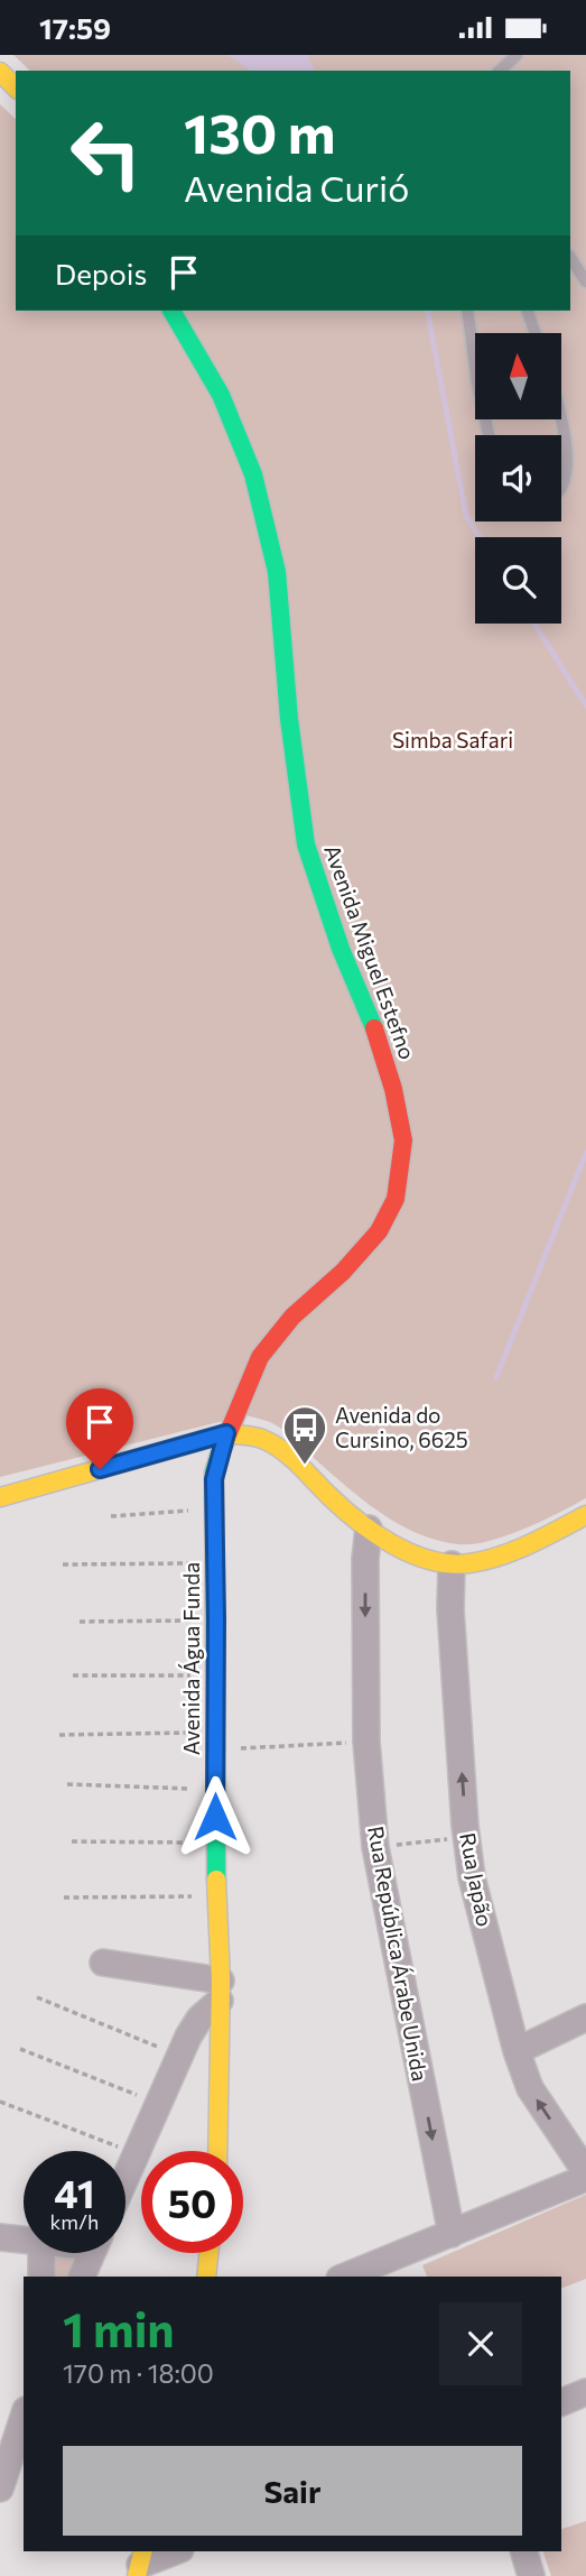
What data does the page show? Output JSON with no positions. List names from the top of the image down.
{
  "streets": {
    "main road": ["Avenida Miguel Estefno", "Avenida Água Funda"],
    "street": ["Rua Japão", "Rua República Árabe Unida"]
  },
  "crossings": [
    ["Avenida Miguel Estefno", "Avenida Água Funda"]
  ],
  "one_way": ["Rua Japão", "Rua República Árabe Unida"],
  "parks": ["Simba Safari"],
  "places": {
    "bus stop": ["Avenida do Cursino, 6625"]
  },
  "north": "top",
  "page": {
    "status": "17:59",
    "turn": ["130 m", "Avenida Curió"],
    "then": "Depois",
    "speed": "41 km/h",
    "limit": "50",
    "heading": ["1 min", "170 m · 18:00"],
    "buttons": "Sair"
  }
}
